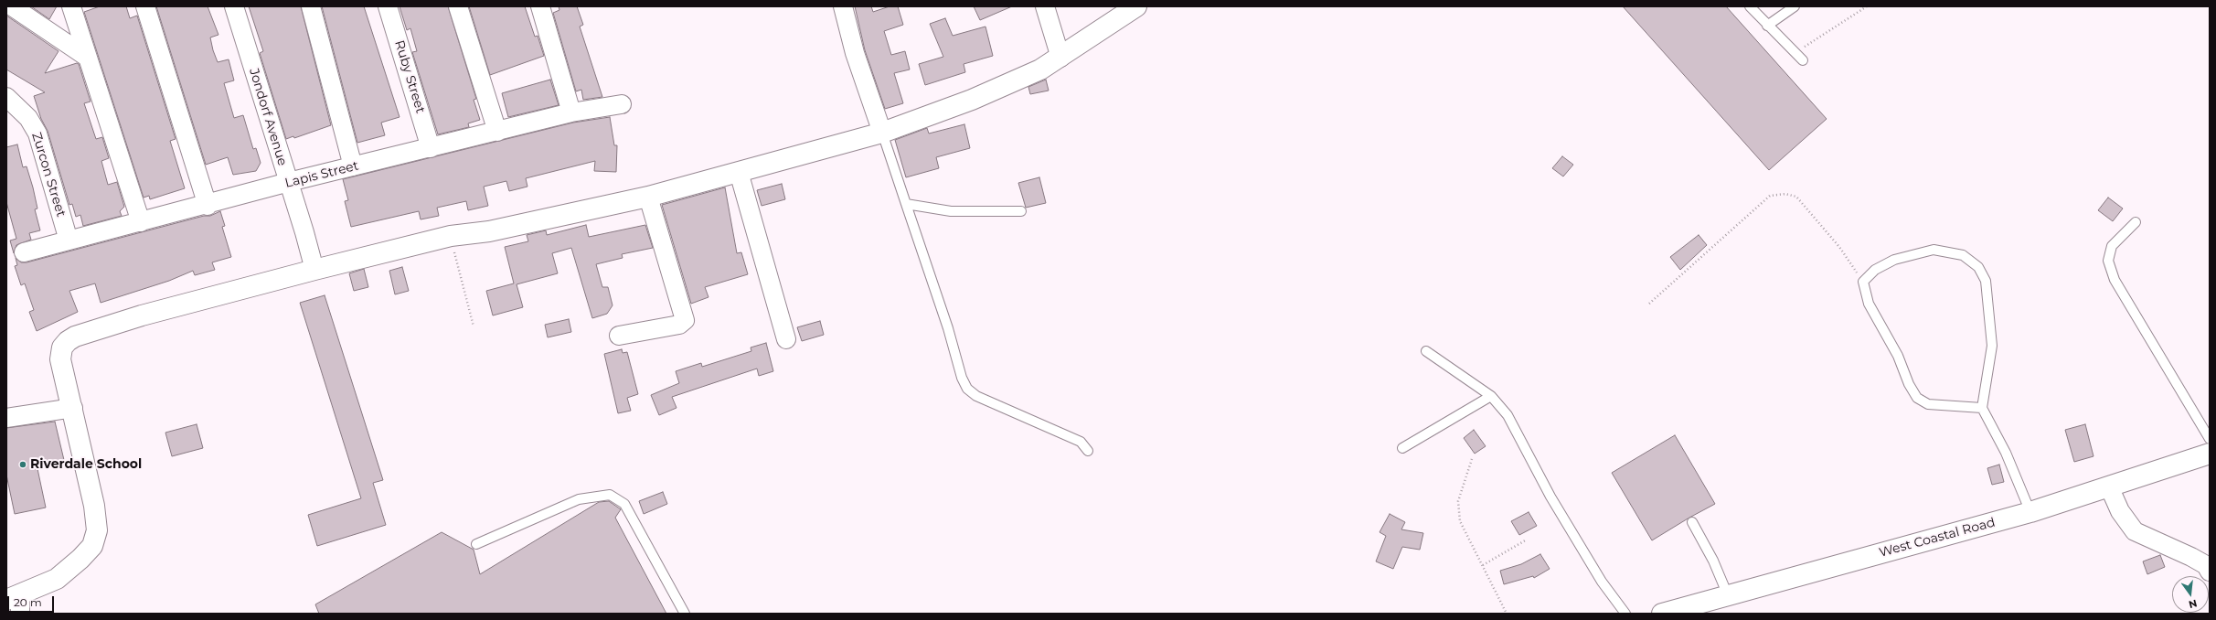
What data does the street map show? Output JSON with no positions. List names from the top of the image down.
{
  "streets": {
    "street": [
      "Ruby Street",
      "Jondorf Avenue",
      "Zurcon Street",
      "Lapis Street",
      "West Coastal Road"
    ]
  },
  "crossings": [
    ["Ruby Street", "Lapis Street"],
    ["Jondorf Avenue", "Lapis Street"],
    ["Zurcon Street", "Lapis Street"]
  ],
  "places": ["Riverdale School"],
  "scale_bar": "20 m",
  "north": "bottom"
}
